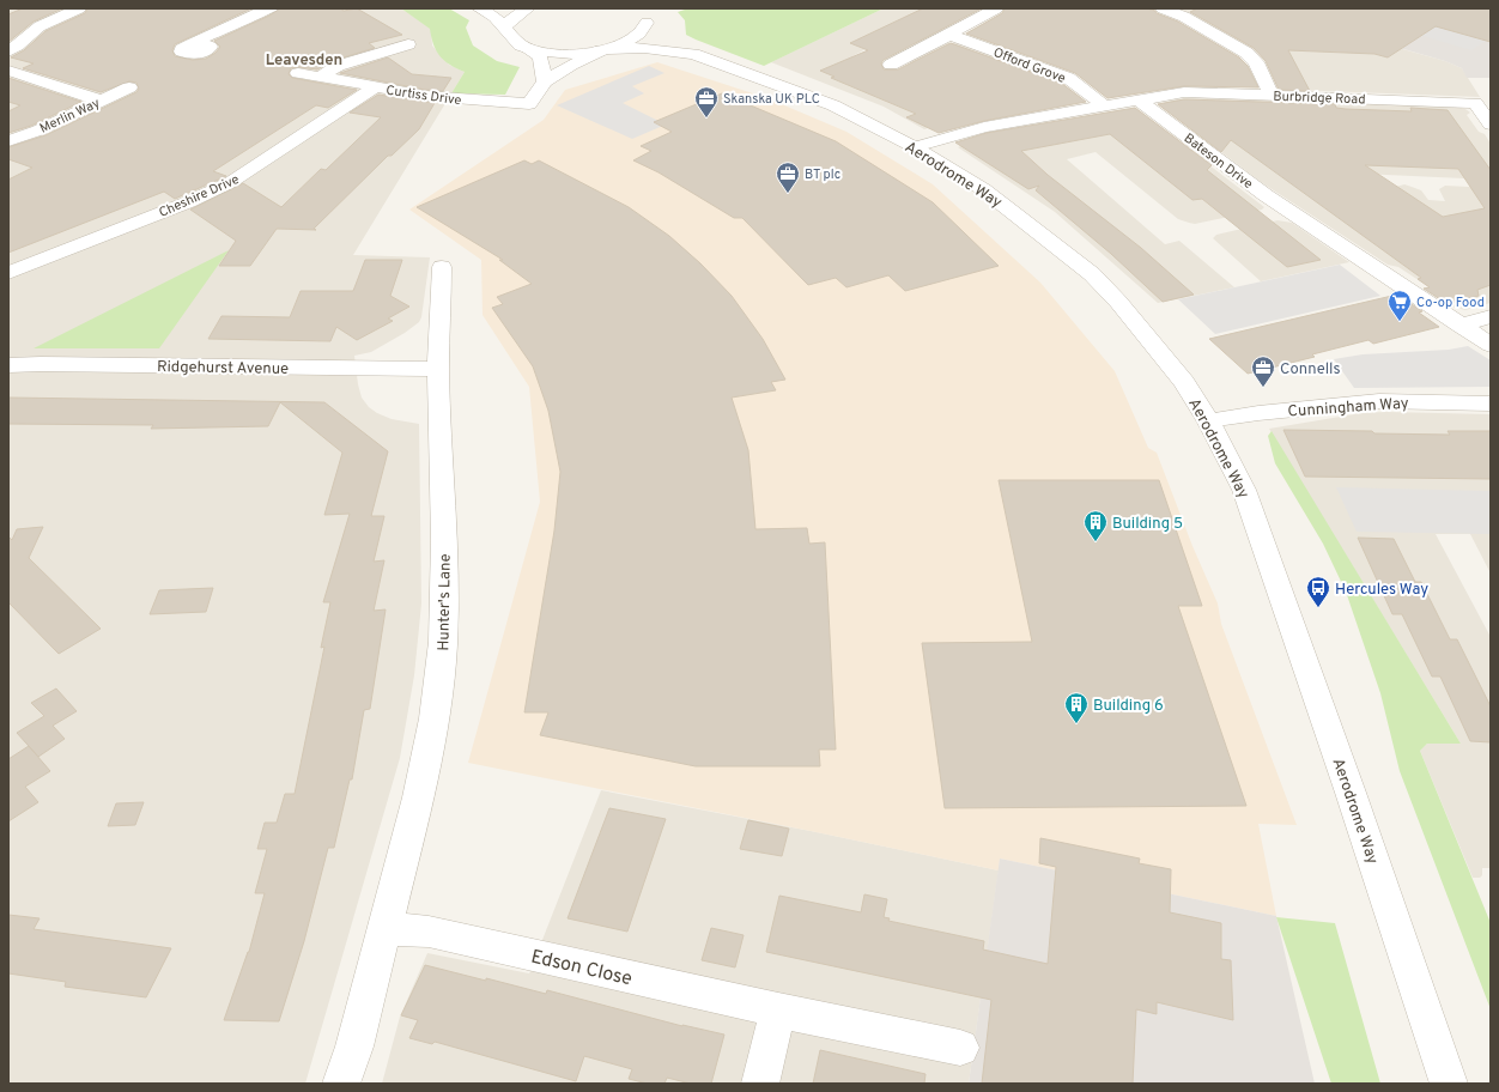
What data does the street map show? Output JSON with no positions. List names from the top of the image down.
{
  "streets": {
    "street": [
      "Offord Grove",
      "Curtiss Drive",
      "Burbridge Road",
      "Merlin Way",
      "Bateson Drive",
      "Aerodrome Way",
      "Cheshire Drive",
      "Ridgehurst Avenue",
      "Cunningham Way",
      "Hunter's Lane",
      "Edson Close"
    ]
  },
  "crossings": [
    ["Curtiss Drive", "Cheshire Drive"],
    ["Burbridge Road", "Bateson Drive"],
    ["Aerodrome Way", "Cunningham Way"],
    ["Ridgehurst Avenue", "Hunter's Lane"],
    ["Hunter's Lane", "Edson Close"]
  ],
  "districts": ["Leavesden"],
  "places": {
    "office": ["Skanska UK PLC", "BT plc", "Connells"],
    "supermarket": ["Co-op Food"],
    "building": ["Building 5", "Building 6"],
    "bus stop": ["Hercules Way"]
  }
}
